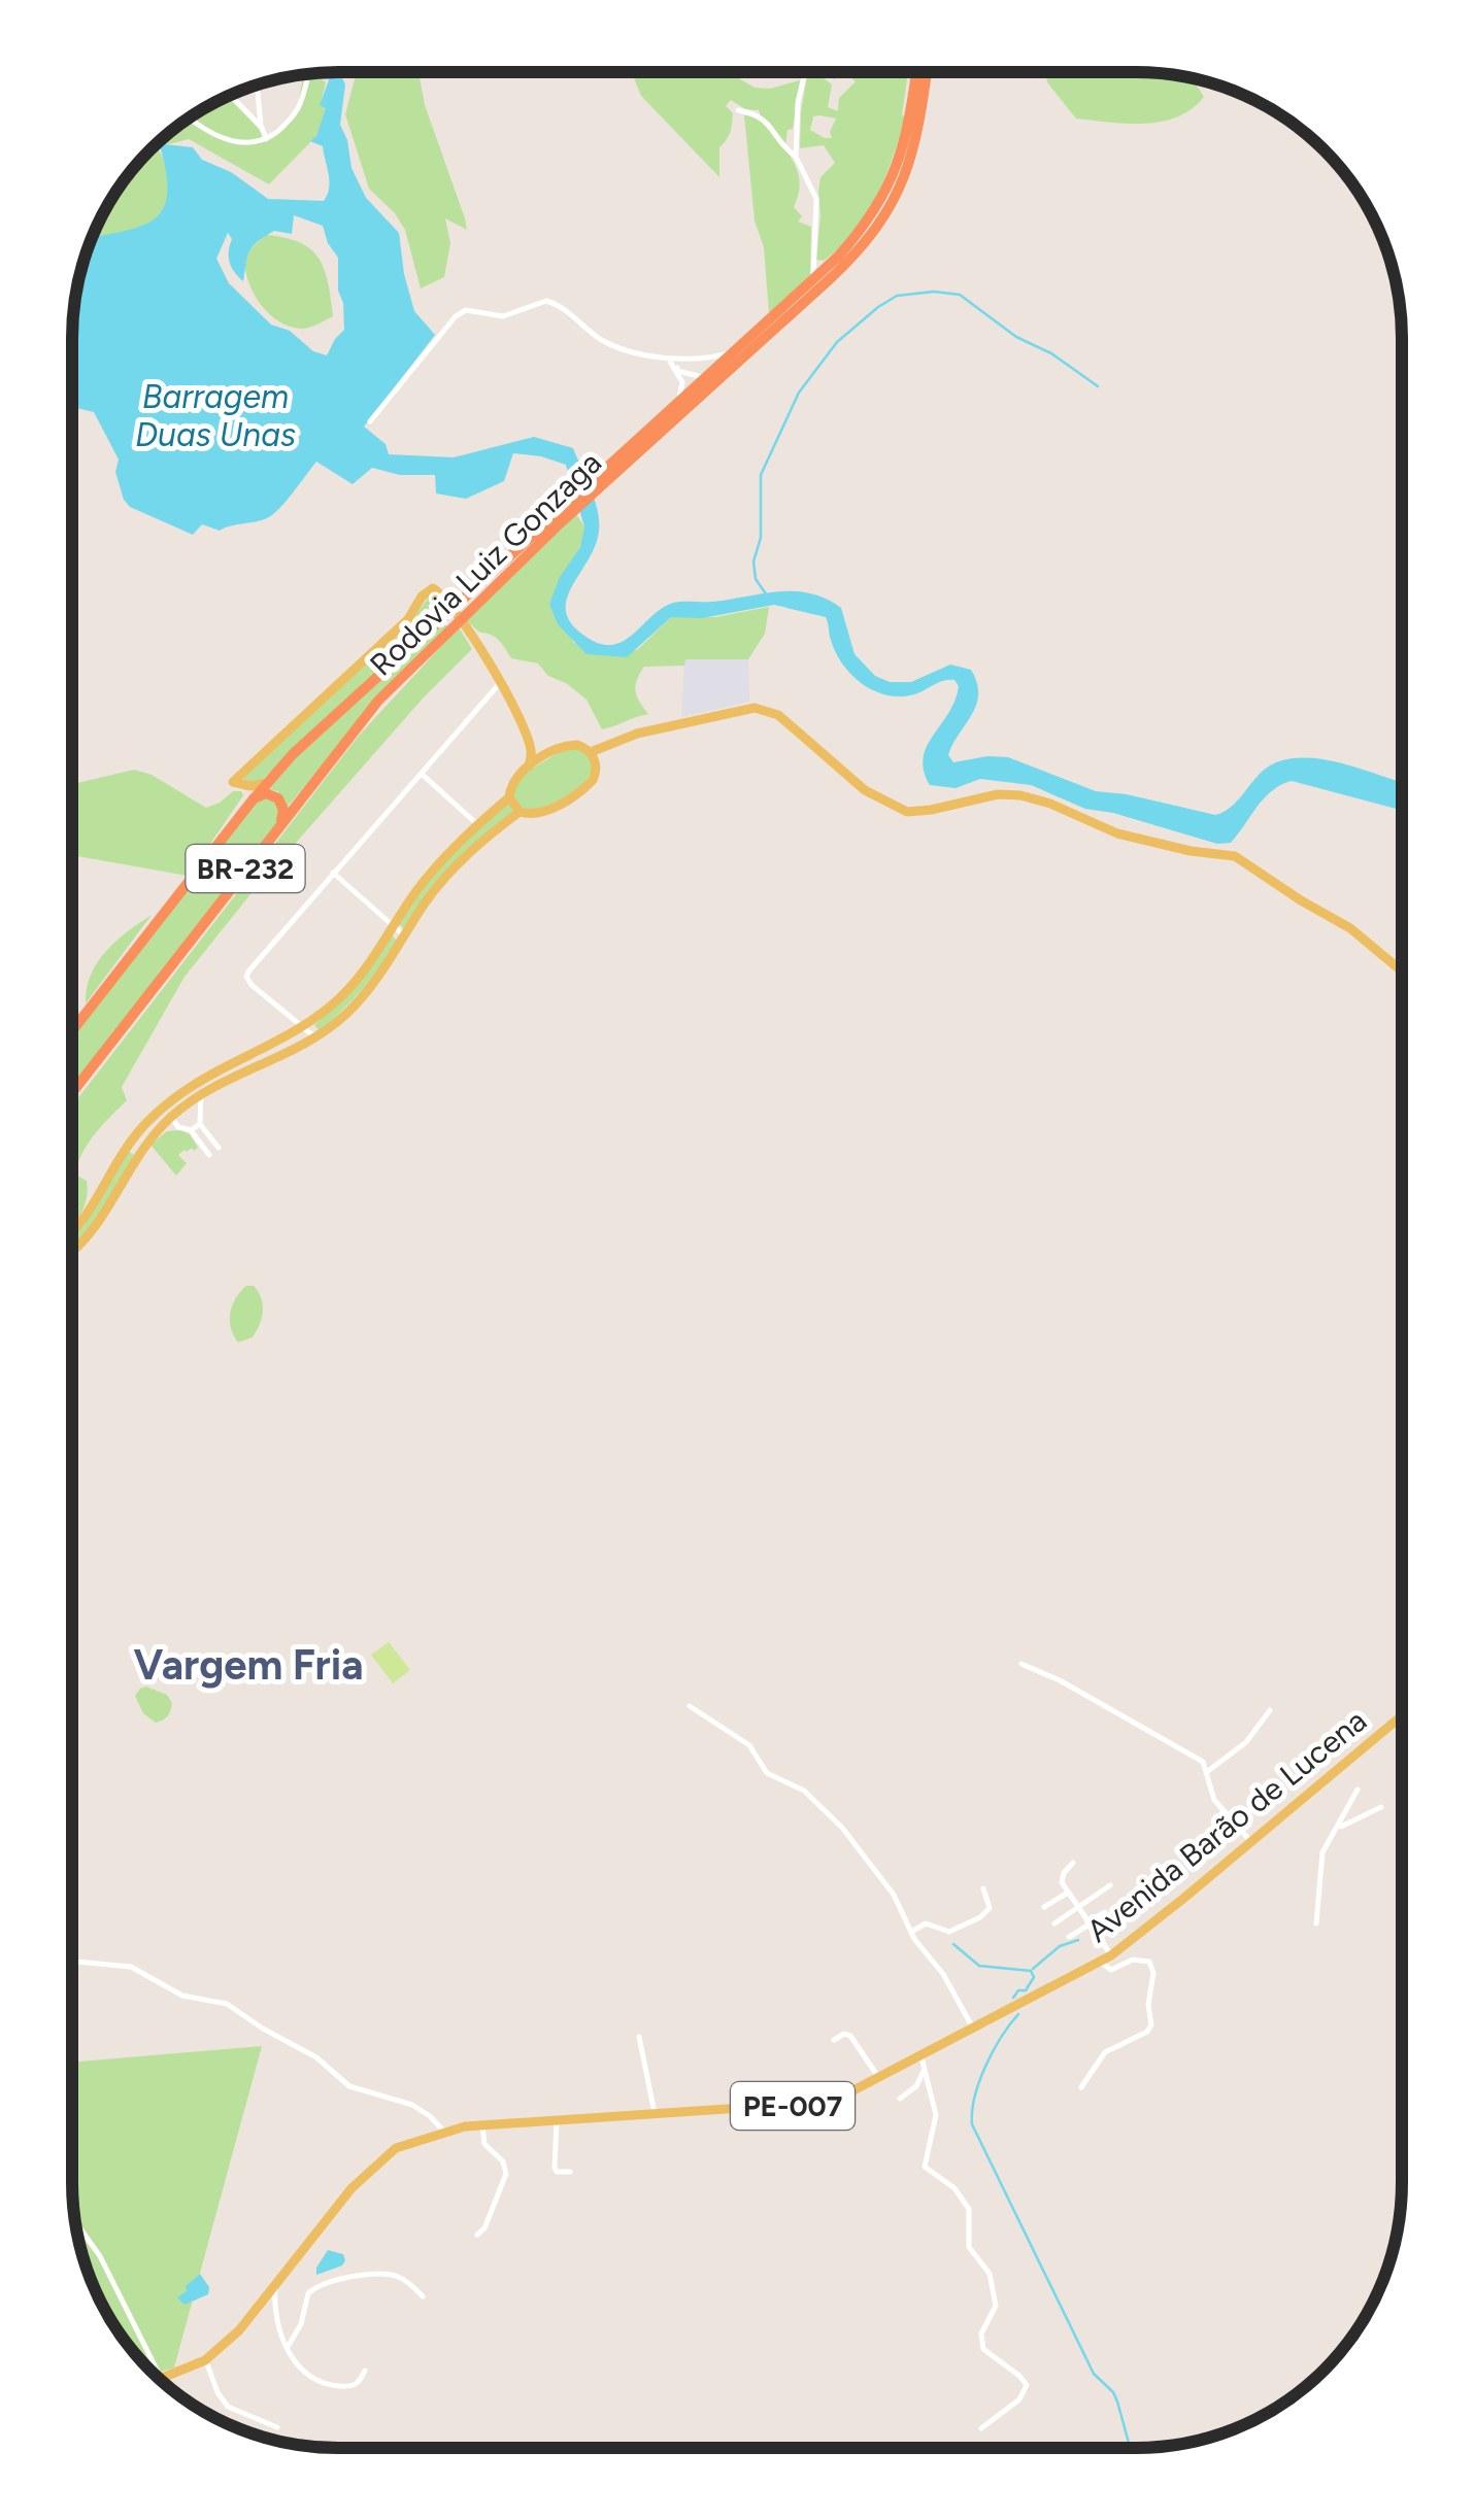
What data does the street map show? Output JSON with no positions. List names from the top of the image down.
{
  "streets": {
    "highway": ["Rodovia Luiz Gonzaga", "BR-232"],
    "main road": ["Avenida Barão de Lucena", "PE-007"]
  },
  "districts": ["Vargem Fria"],
  "water": ["Barragem Duas Unas"]
}
